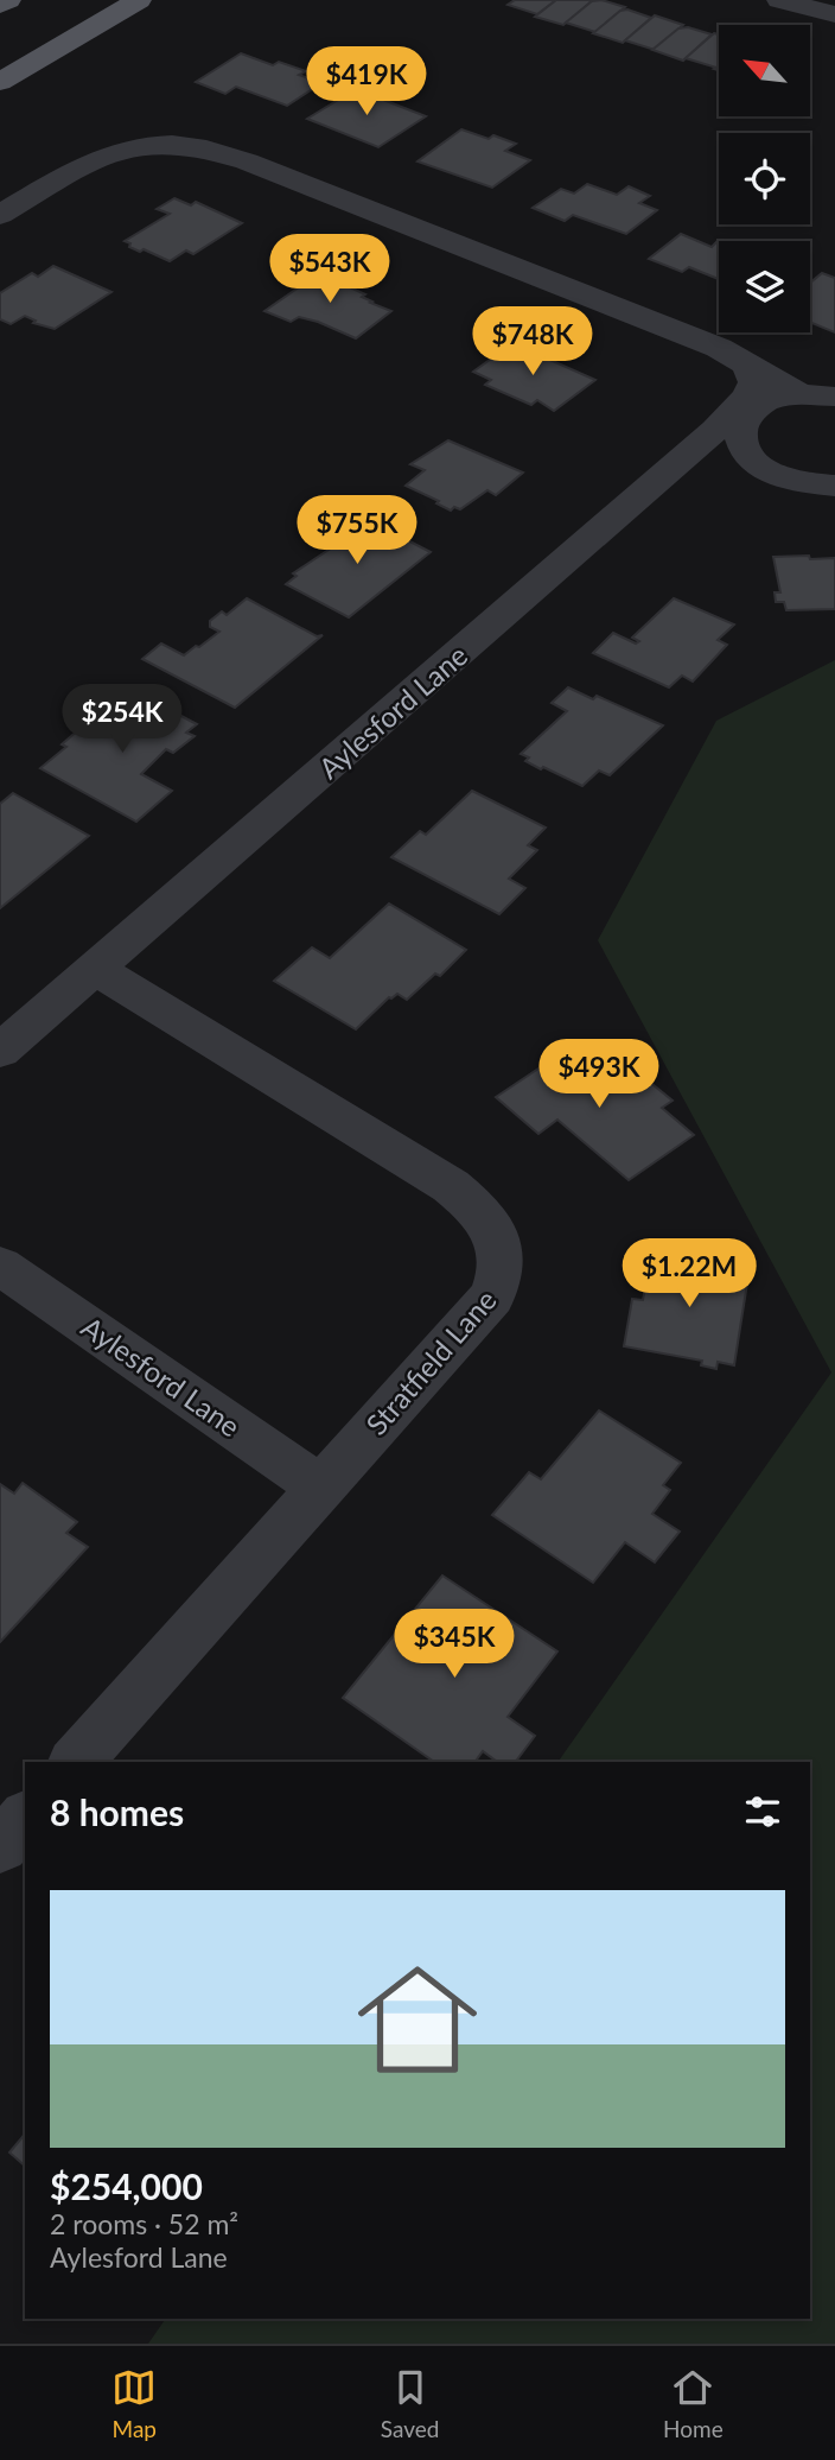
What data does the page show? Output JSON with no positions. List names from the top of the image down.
{
  "streets": {
    "street": ["Aylesford Lane", "Stratfield Lane"]
  },
  "crossings": [
    ["Aylesford Lane", "Stratfield Lane"]
  ],
  "north": "top left",
  "page": {
    "price": [
      "$419K",
      "$543K",
      "$748K",
      "$755K",
      "$254K",
      "$493K",
      "$1.22M",
      "$345K"
    ],
    "heading": "8 homes",
    "list": [
      {
        "name": "$254,000",
        "note": "2 rooms · 52 m² · Aylesford Lane"
      }
    ],
    "tabs": ["Map", "Saved", "Home"]
  }
}
